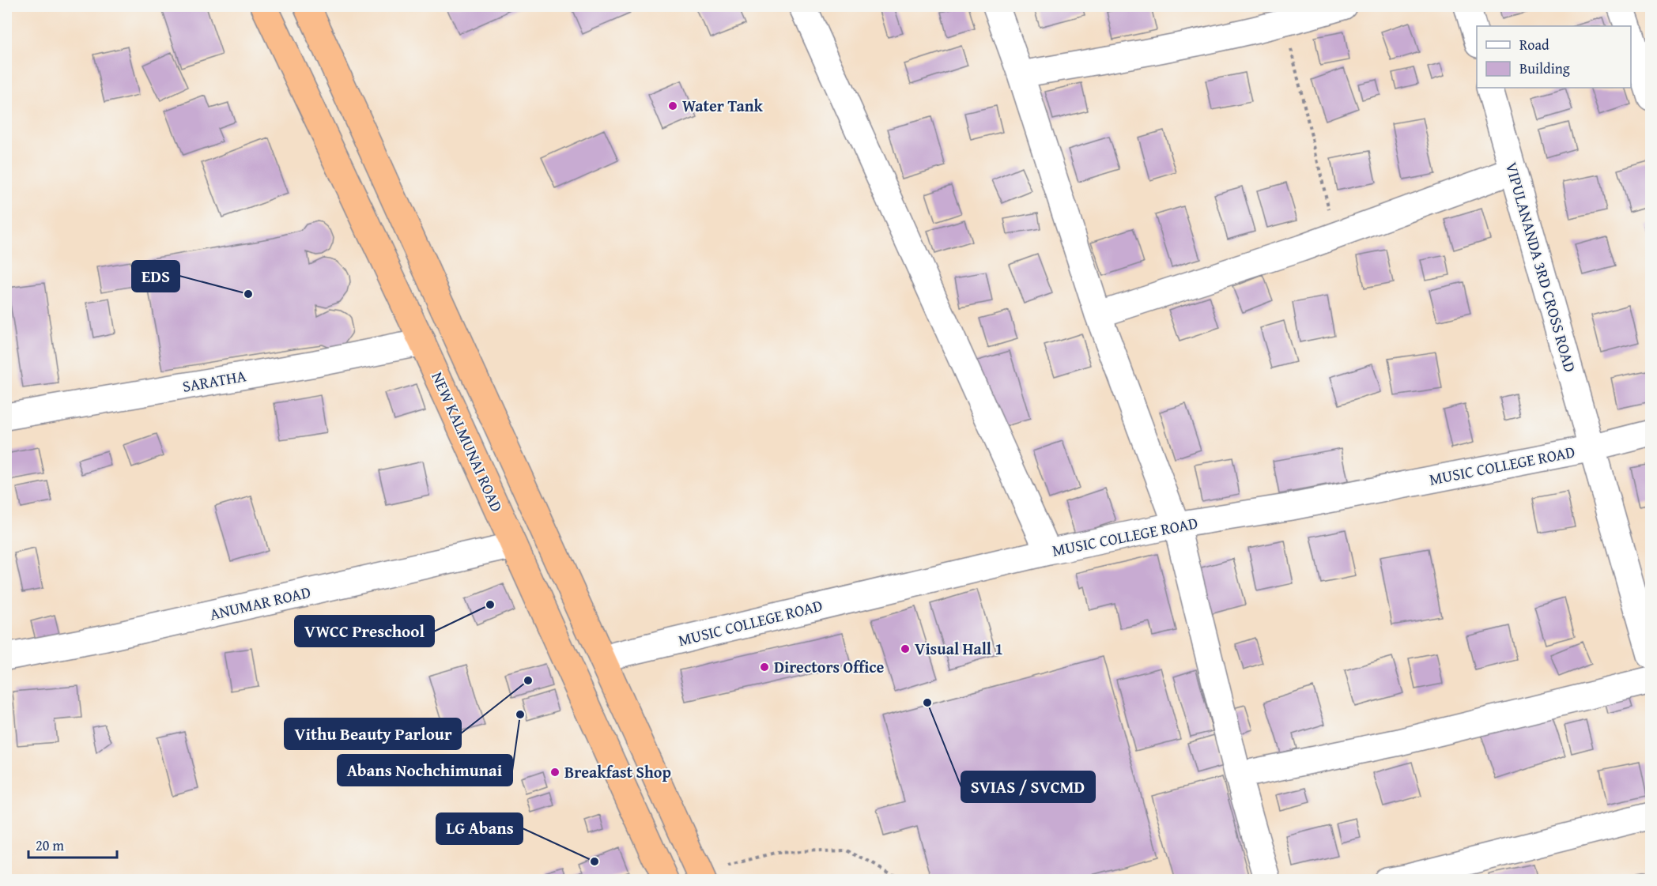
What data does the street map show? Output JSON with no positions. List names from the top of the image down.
{
  "streets": {
    "highway": ["NEW KALMUNAI ROAD"],
    "street": [
      "VIPULANANDA 3RD CROSS ROAD",
      "SARATHA",
      "MUSIC COLLEGE ROAD",
      "ANUMAR ROAD"
    ]
  },
  "crossings": [
    ["VIPULANANDA 3RD CROSS ROAD", "MUSIC COLLEGE ROAD"],
    ["SARATHA", "NEW KALMUNAI ROAD"],
    ["NEW KALMUNAI ROAD", "ANUMAR ROAD"]
  ],
  "places": [
    "Water Tank",
    "EDS",
    "VWCC Preschool",
    "Visual Hall 1",
    "Directors Office",
    "Vithu Beauty Parlour",
    "SVIAS / SVCMD",
    "Abans Nochchimunai",
    "Breakfast Shop",
    "LG Abans"
  ],
  "legend": ["Road", "Building"],
  "scale_bar": "20 m"
}
